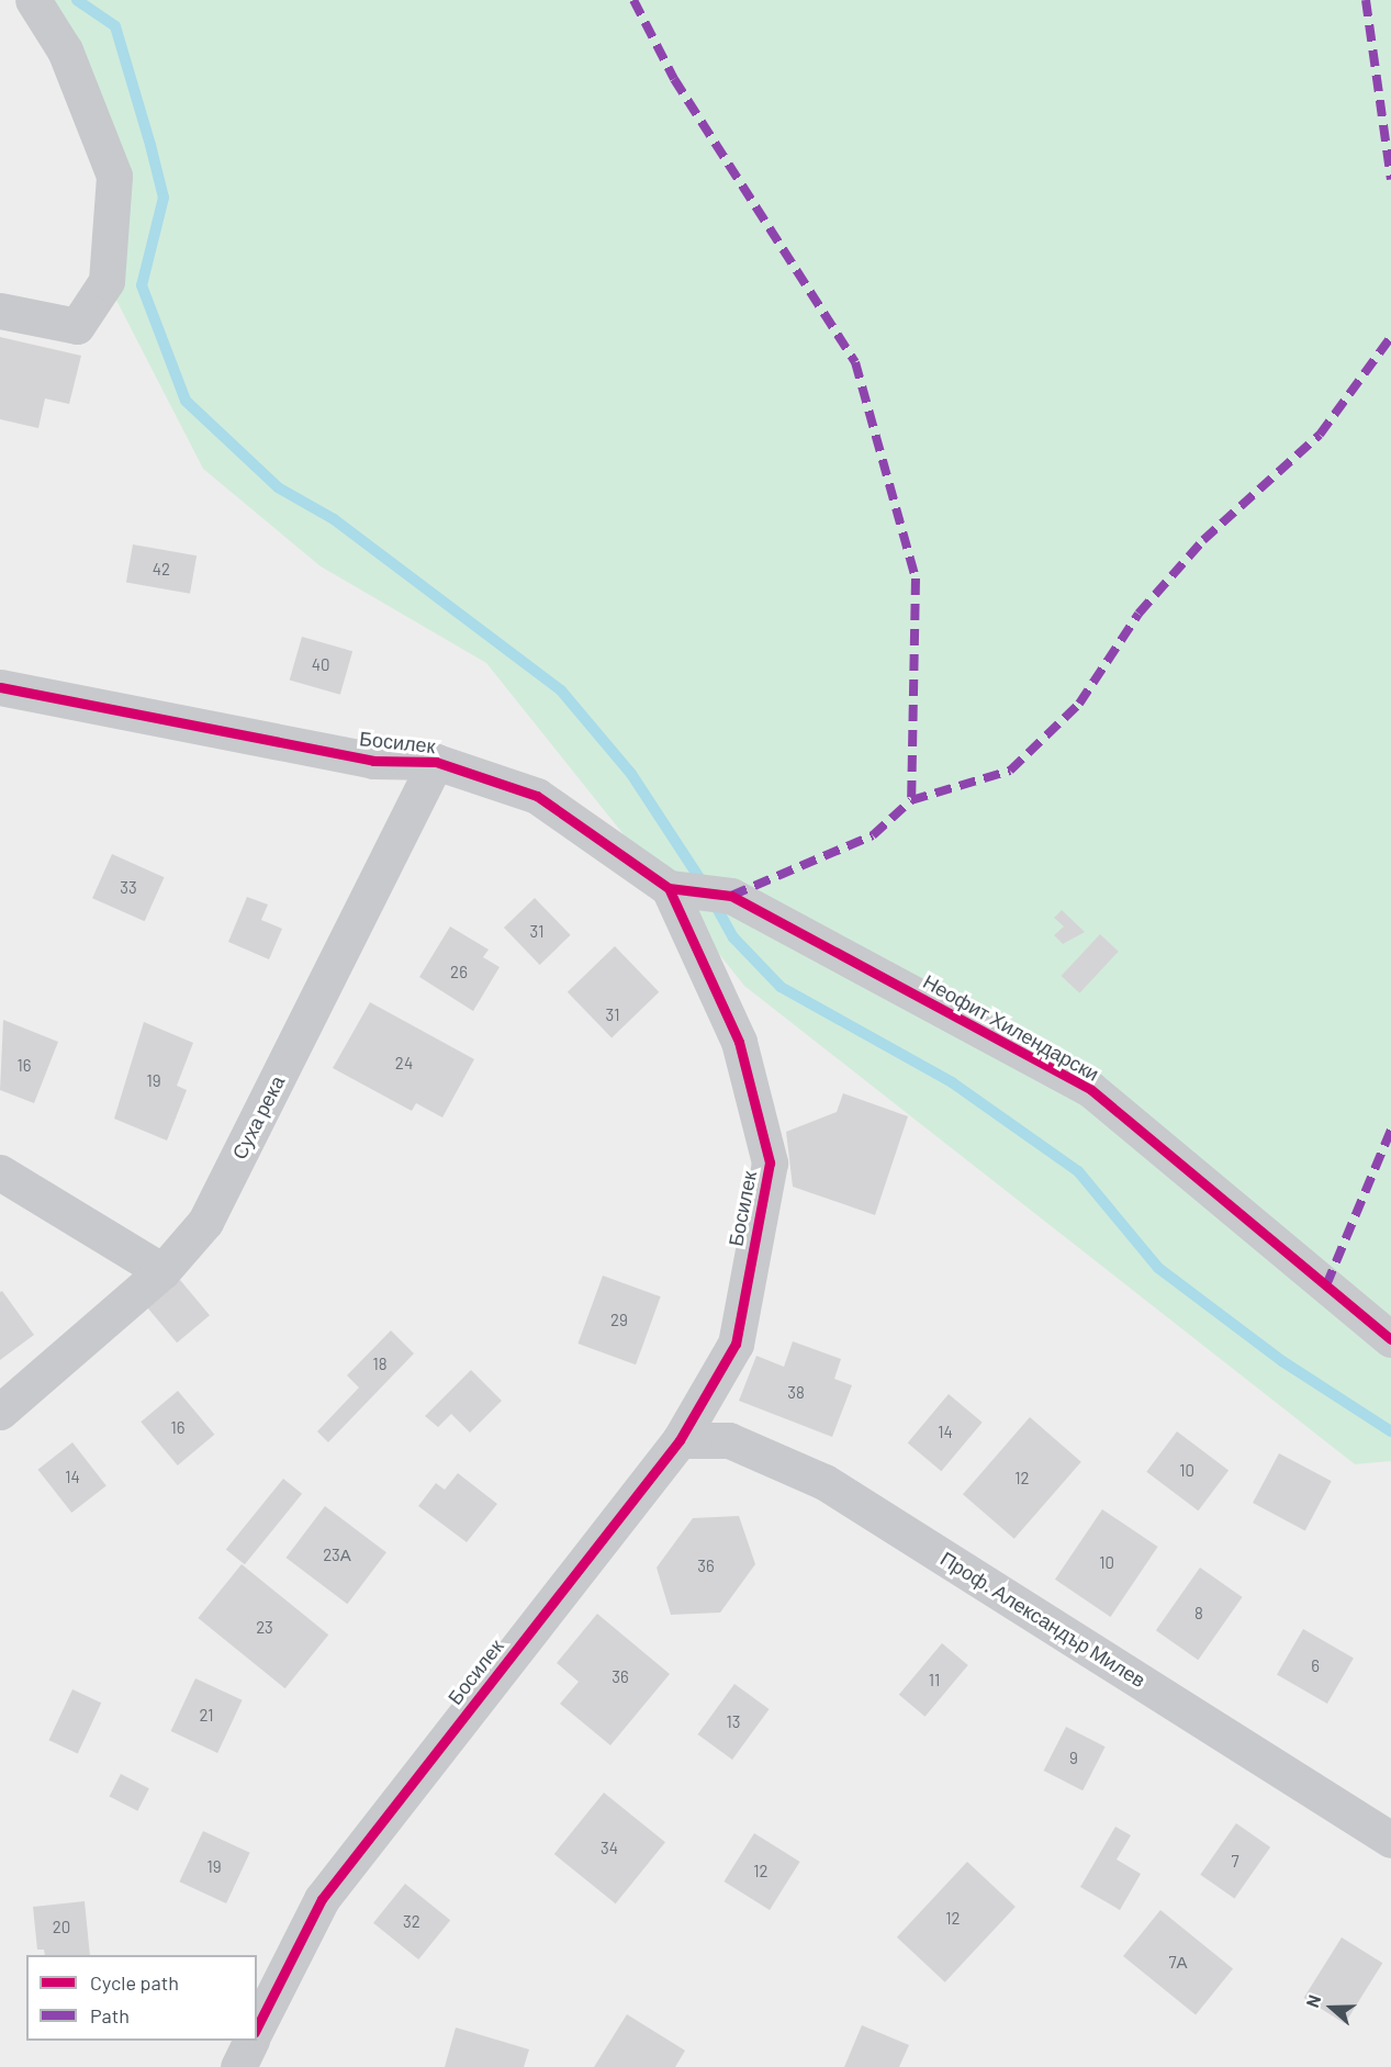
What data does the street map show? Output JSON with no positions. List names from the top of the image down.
{
  "streets": {
    "street": [
      "Босилек",
      "Неофит Хилендарски",
      "Суха река",
      "Проф. Александър Милев"
    ]
  },
  "crossings": [
    ["Босилек", "Неофит Хилендарски"],
    ["Босилек", "Суха река"],
    ["Босилек", "Проф. Александър Милев"]
  ],
  "house_numbers": [
    "42",
    "40",
    "33",
    "31",
    "26",
    "31",
    "24",
    "16",
    "19",
    "29",
    "18",
    "38",
    "16",
    "14",
    "10",
    "14",
    "12",
    "23А",
    "10",
    "36",
    "8",
    "23",
    "6",
    "36",
    "11",
    "21",
    "13",
    "9",
    "34",
    "7",
    "19",
    "12",
    "12",
    "32",
    "20",
    "7А"
  ],
  "legend": ["Cycle path", "Path"],
  "north": "left"
}
